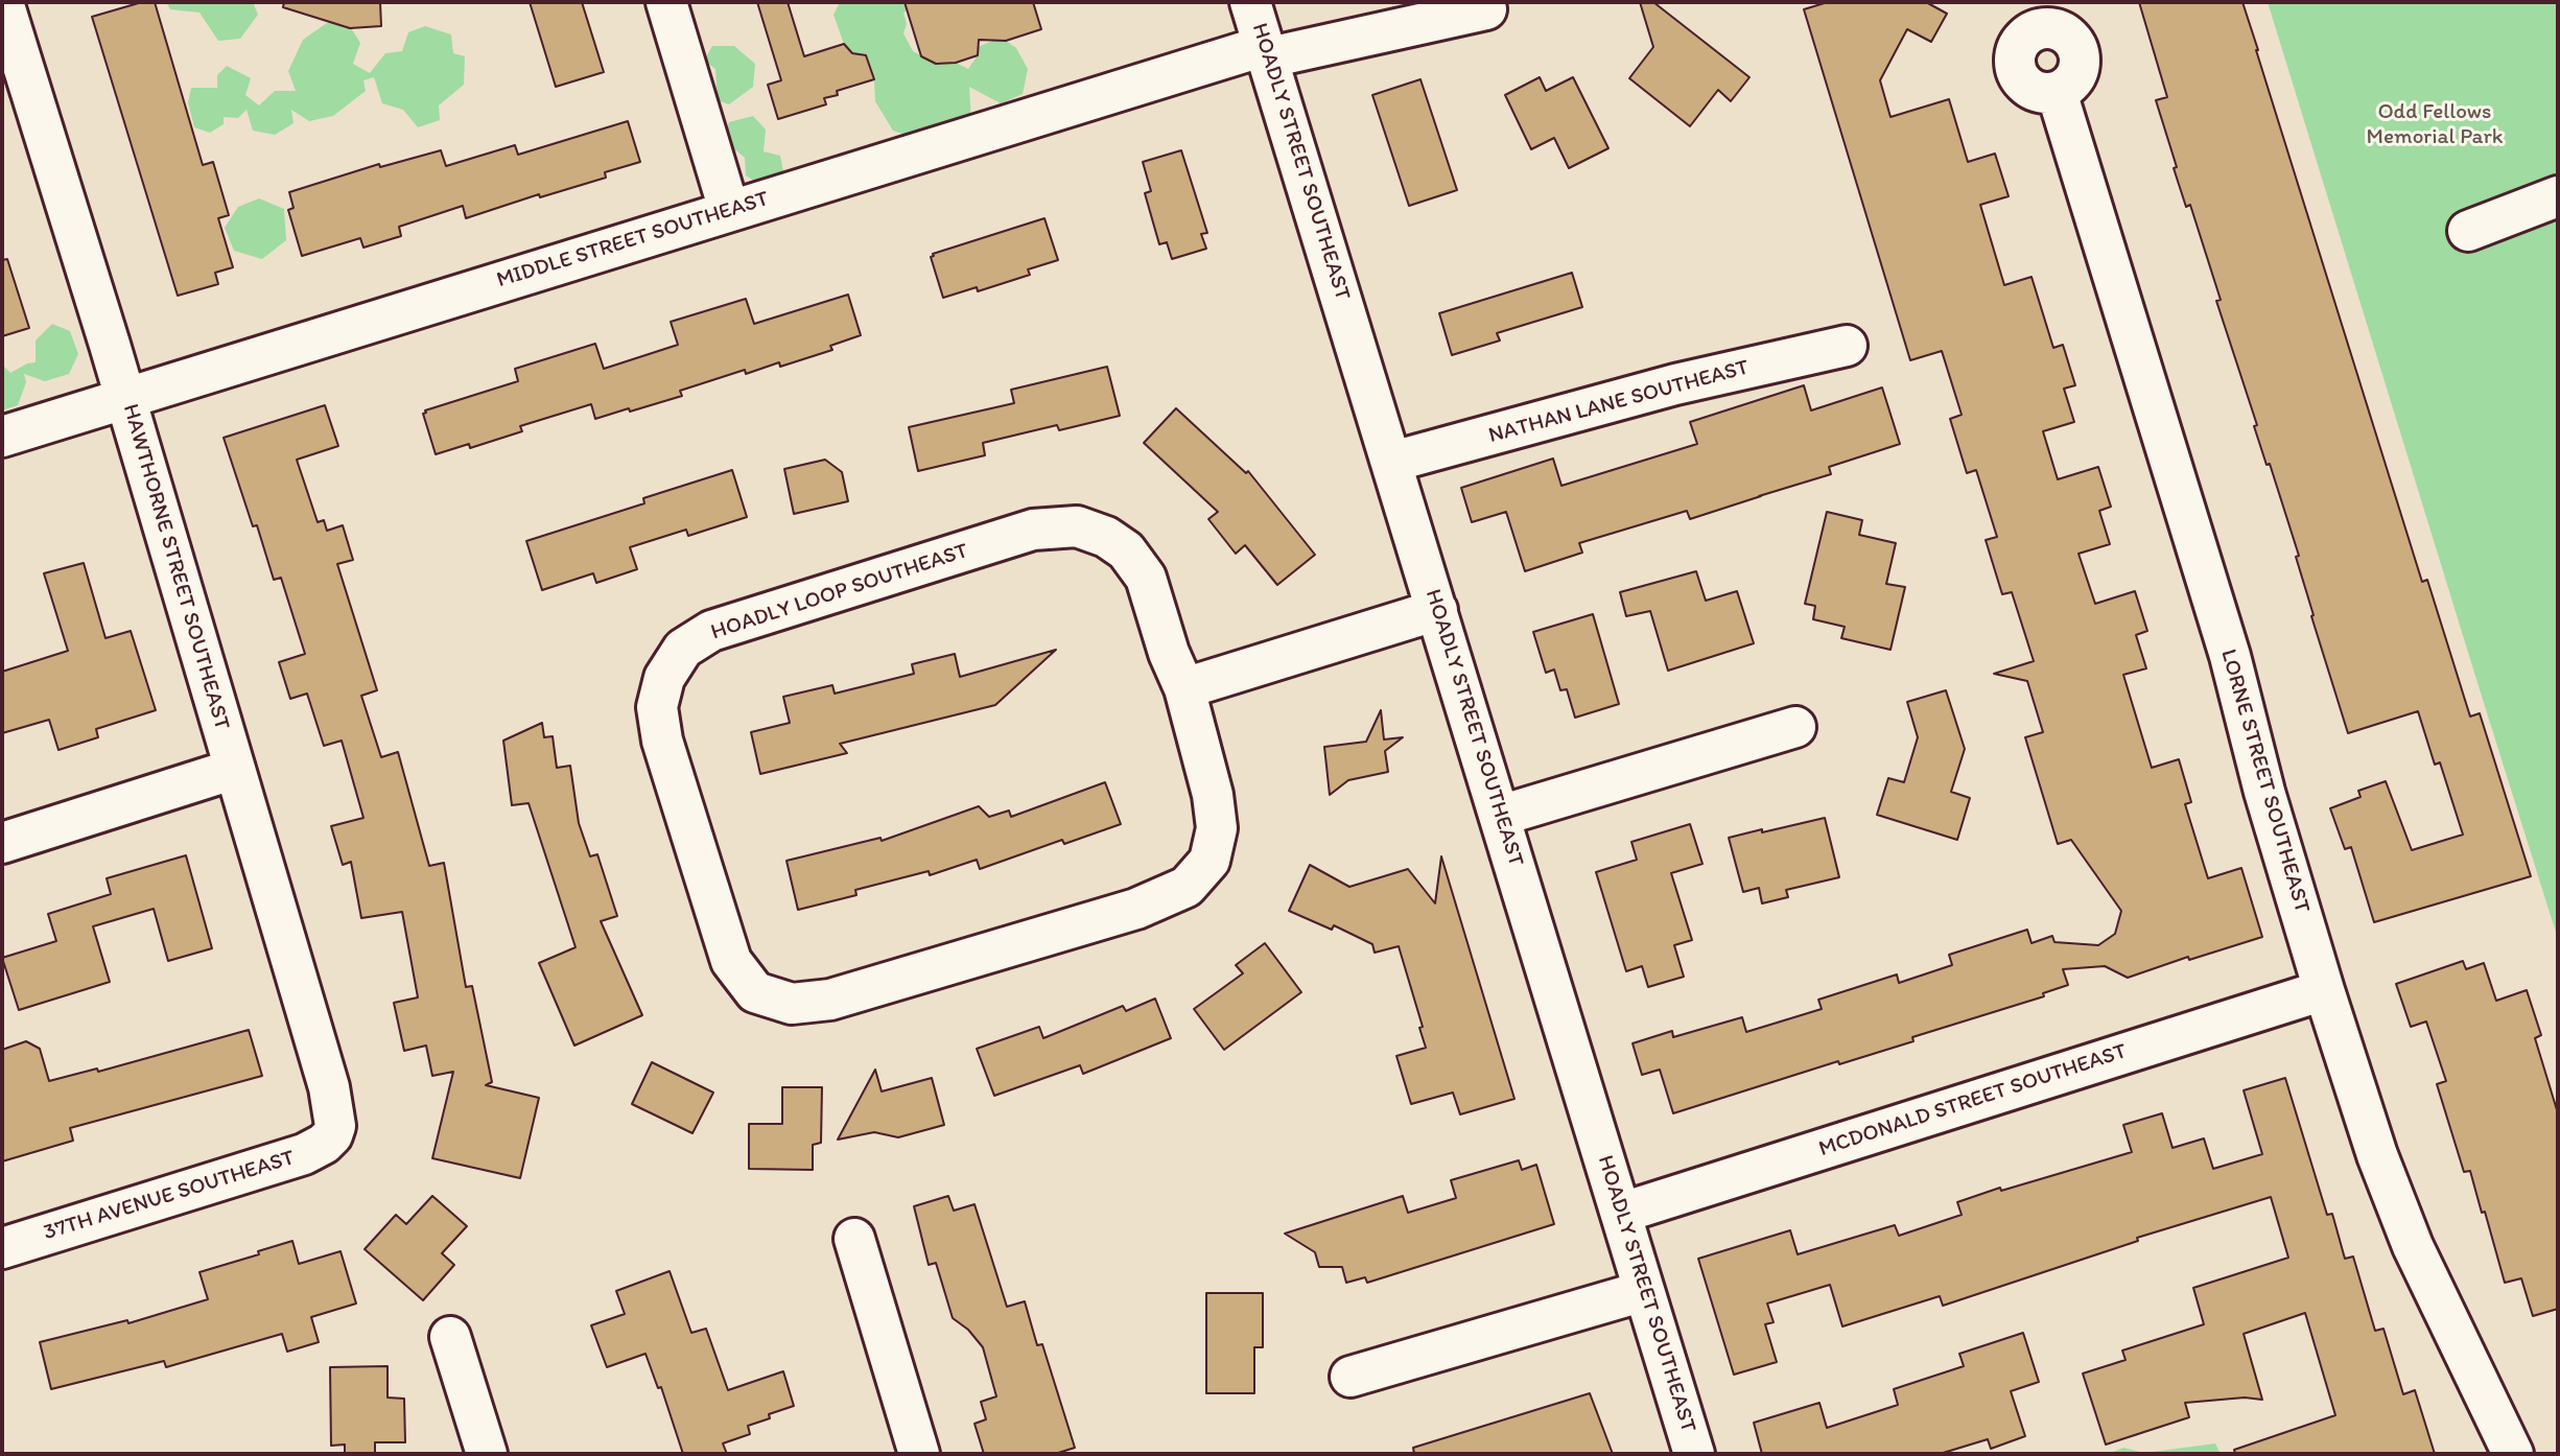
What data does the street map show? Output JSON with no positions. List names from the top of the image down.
{
  "streets": {
    "street": [
      "HOADLY STREET SOUTHEAST",
      "MIDDLE STREET SOUTHEAST",
      "NATHAN LANE SOUTHEAST",
      "HAWTHORNE STREET SOUTHEAST",
      "HOADLY LOOP SOUTHEAST",
      "LORNE STREET SOUTHEAST",
      "MCDONALD STREET SOUTHEAST",
      "37TH AVENUE SOUTHEAST"
    ]
  },
  "crossings": [
    ["HOADLY STREET SOUTHEAST", "MIDDLE STREET SOUTHEAST"],
    ["HOADLY STREET SOUTHEAST", "NATHAN LANE SOUTHEAST"],
    ["HOADLY STREET SOUTHEAST", "MCDONALD STREET SOUTHEAST"],
    ["MIDDLE STREET SOUTHEAST", "HAWTHORNE STREET SOUTHEAST"],
    ["HAWTHORNE STREET SOUTHEAST", "37TH AVENUE SOUTHEAST"],
    ["LORNE STREET SOUTHEAST", "MCDONALD STREET SOUTHEAST"]
  ],
  "parks": ["Odd Fellows Memorial Park"]
}
